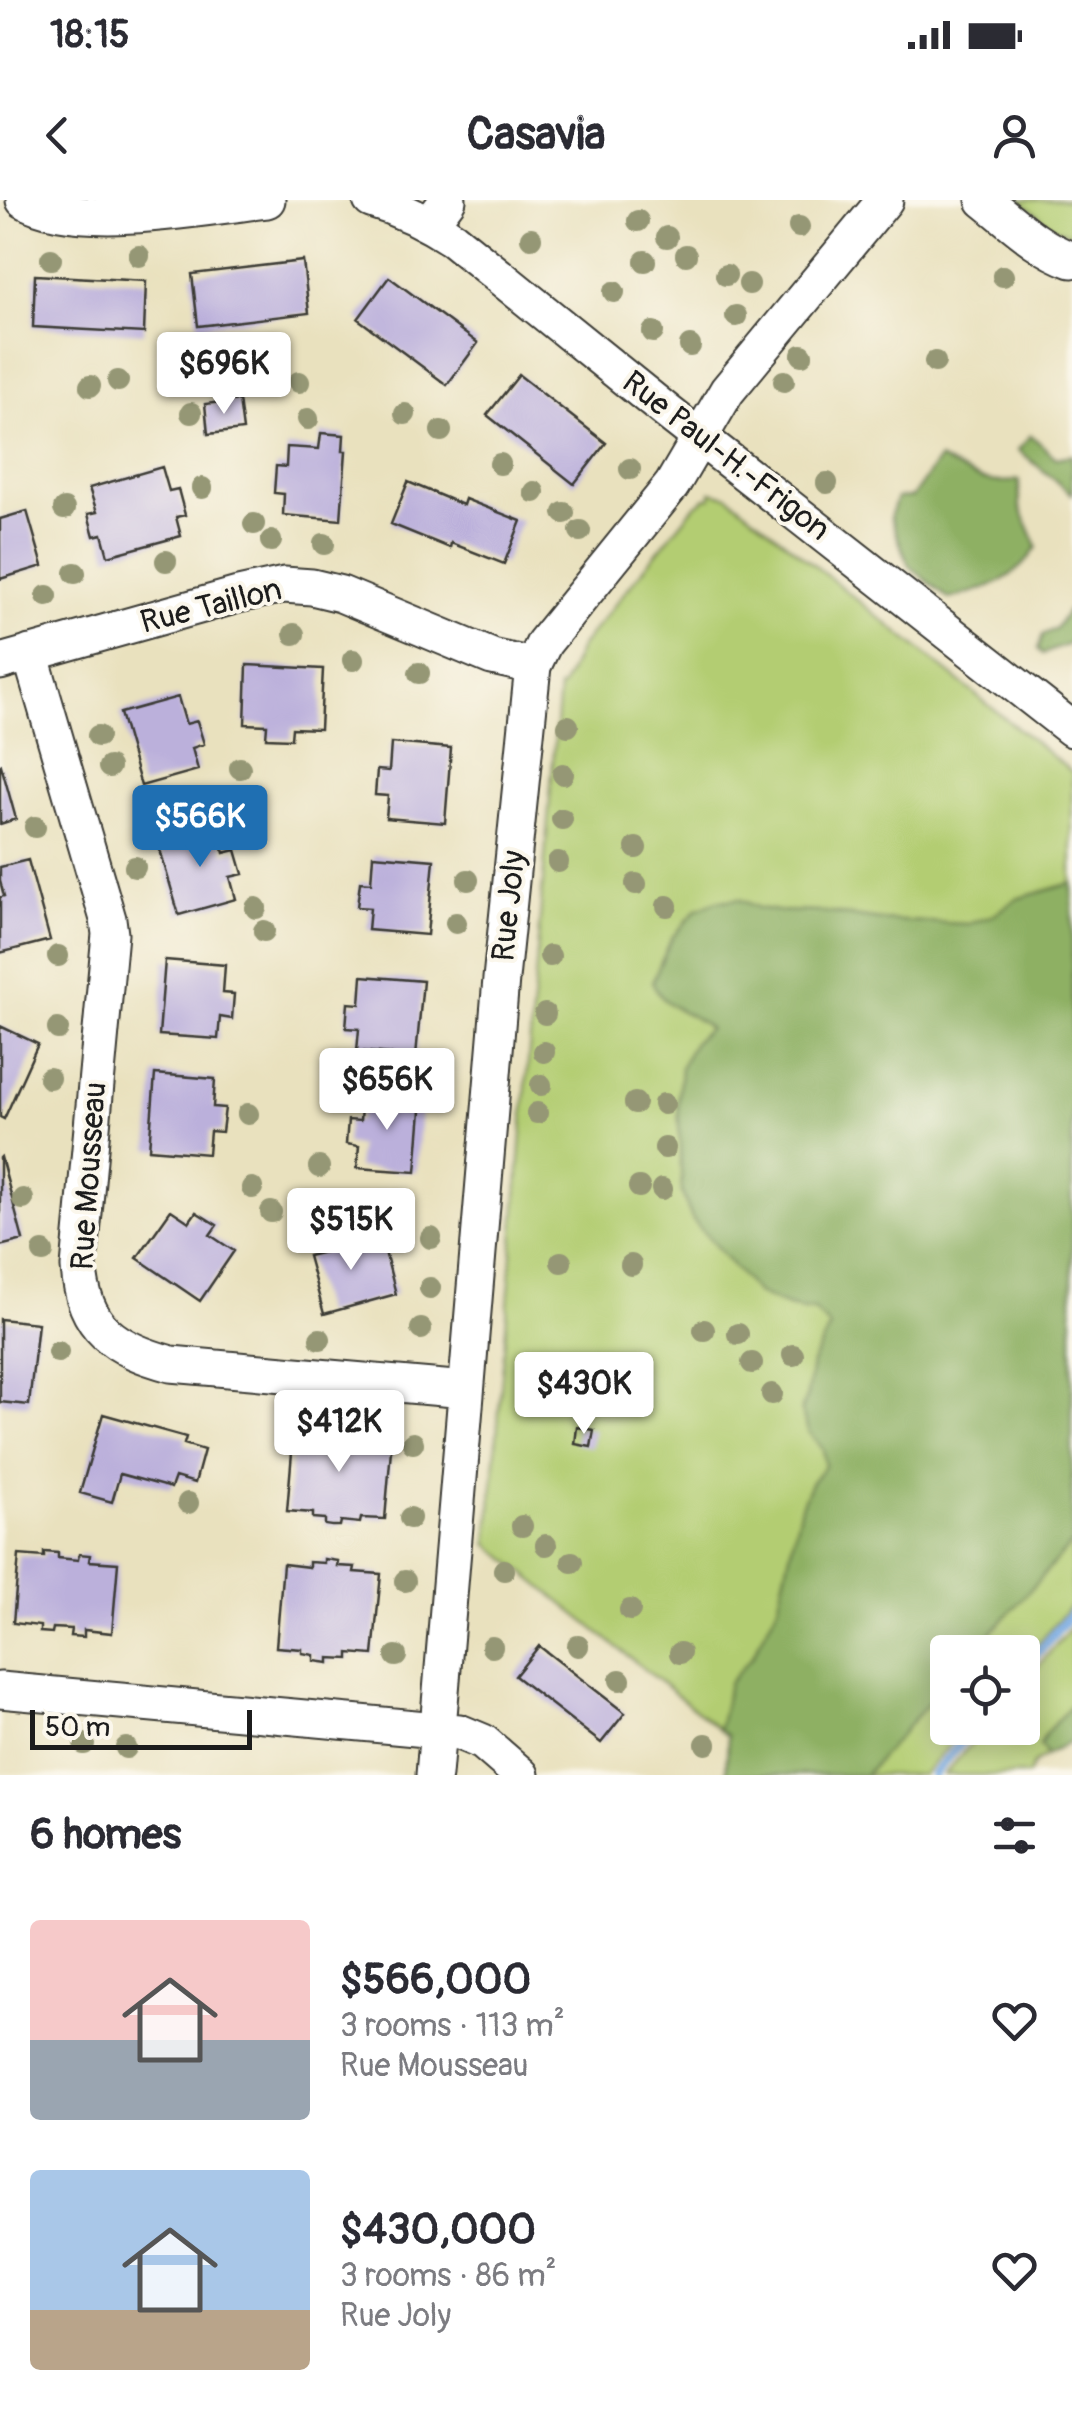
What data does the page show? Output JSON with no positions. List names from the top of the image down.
{
  "streets": {
    "street": [
      "Rue Paul-H.-Frigon",
      "Rue Taillon",
      "Rue Joly",
      "Rue Mousseau"
    ]
  },
  "crossings": [
    ["Rue Paul-H.-Frigon", "Rue Joly"],
    ["Rue Taillon", "Rue Joly"],
    ["Rue Taillon", "Rue Mousseau"],
    ["Rue Joly", "Rue Mousseau"]
  ],
  "scale_bar": "50 m",
  "page": {
    "status": "18:15",
    "header": "Casavia",
    "price": [
      "$696K",
      "$566K",
      "$656K",
      "$515K",
      "$430K",
      "$412K"
    ],
    "scale": "50 m",
    "heading": "6 homes",
    "list": [
      {
        "name": "$566,000",
        "note": "3 rooms · 113 m² · Rue Mousseau"
      },
      {
        "name": "$430,000",
        "note": "3 rooms · 86 m² · Rue Joly"
      }
    ]
  }
}
